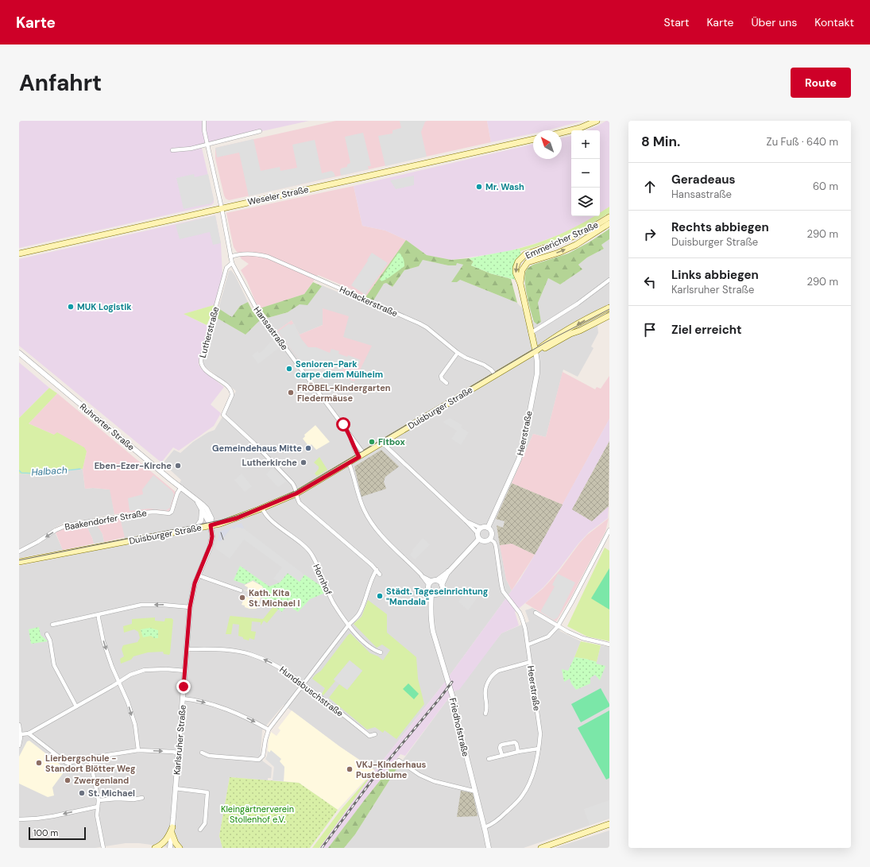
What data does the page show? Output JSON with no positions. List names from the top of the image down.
{
  "streets": {
    "main road": ["Weseler Straße", "Emmericher Straße", "Duisburger Straße"],
    "street": [
      "Hofackerstraße",
      "Hansastraße",
      "Lutherstraße",
      "Ruhrorter Straße",
      "Heerstraße",
      "Baakendorfer Straße",
      "Hornhof",
      "Hundsbuschstraße",
      "Friedhofstraße",
      "Karlsruher Straße"
    ]
  },
  "crossings": [
    ["Weseler Straße", "Hansastraße"],
    ["Emmericher Straße", "Duisburger Straße"],
    ["Emmericher Straße", "Heerstraße"],
    ["Hofackerstraße", "Hansastraße"],
    ["Hofackerstraße", "Duisburger Straße"],
    ["Hansastraße", "Lutherstraße"],
    ["Hansastraße", "Duisburger Straße"],
    ["Lutherstraße", "Duisburger Straße"],
    ["Duisburger Straße", "Ruhrorter Straße"],
    ["Duisburger Straße", "Heerstraße"],
    ["Duisburger Straße", "Hornhof"],
    ["Duisburger Straße", "Friedhofstraße"],
    ["Duisburger Straße", "Karlsruher Straße"],
    ["Ruhrorter Straße", "Baakendorfer Straße"],
    ["Ruhrorter Straße", "Karlsruher Straße"],
    ["Heerstraße", "Friedhofstraße"],
    ["Hundsbuschstraße", "Karlsruher Straße"]
  ],
  "one_way": ["Baakendorfer Straße", "Hundsbuschstraße"],
  "water": ["Halbach"],
  "parks": ["Kleingärtnerverein Stollenhof e.V."],
  "places": [
    "Mr. Wash",
    "MUK Logistik",
    "Senioren-Park carpe diem Mülheim",
    "FRÖBEL-Kindergarten Fledermäuse",
    "Fitbox",
    "Gemeindehaus Mitte",
    "Lutherkirche",
    "Eben-Ezer-Kirche",
    "Städt. Tageseinrichtung \"Mandala\"",
    "Kath. Kita St. Michael I",
    "Lierbergschule - Standort Blötter Weg",
    "VKJ-Kinderhaus Pusteblume",
    "Zwergenland",
    "St. Michael"
  ],
  "scale_bar": "100 m",
  "north": "top left",
  "page": {
    "header": "Karte",
    "nav": [
      "Start",
      "Karte",
      "Über uns",
      "Kontakt"
    ],
    "buttons": "Route",
    "title": "Anfahrt",
    "heading": ["8 Min.", "Zu Fuß · 640 m"],
    "map_buttons": ["+", "−"],
    "list": [
      ["Geradeaus", "Hansastraße", "60 m"],
      ["Rechts abbiegen", "Duisburger Straße", "290 m"],
      ["Links abbiegen", "Karlsruher Straße", "290 m"],
      "Ziel erreicht"
    ],
    "scale": "100 m"
  }
}
